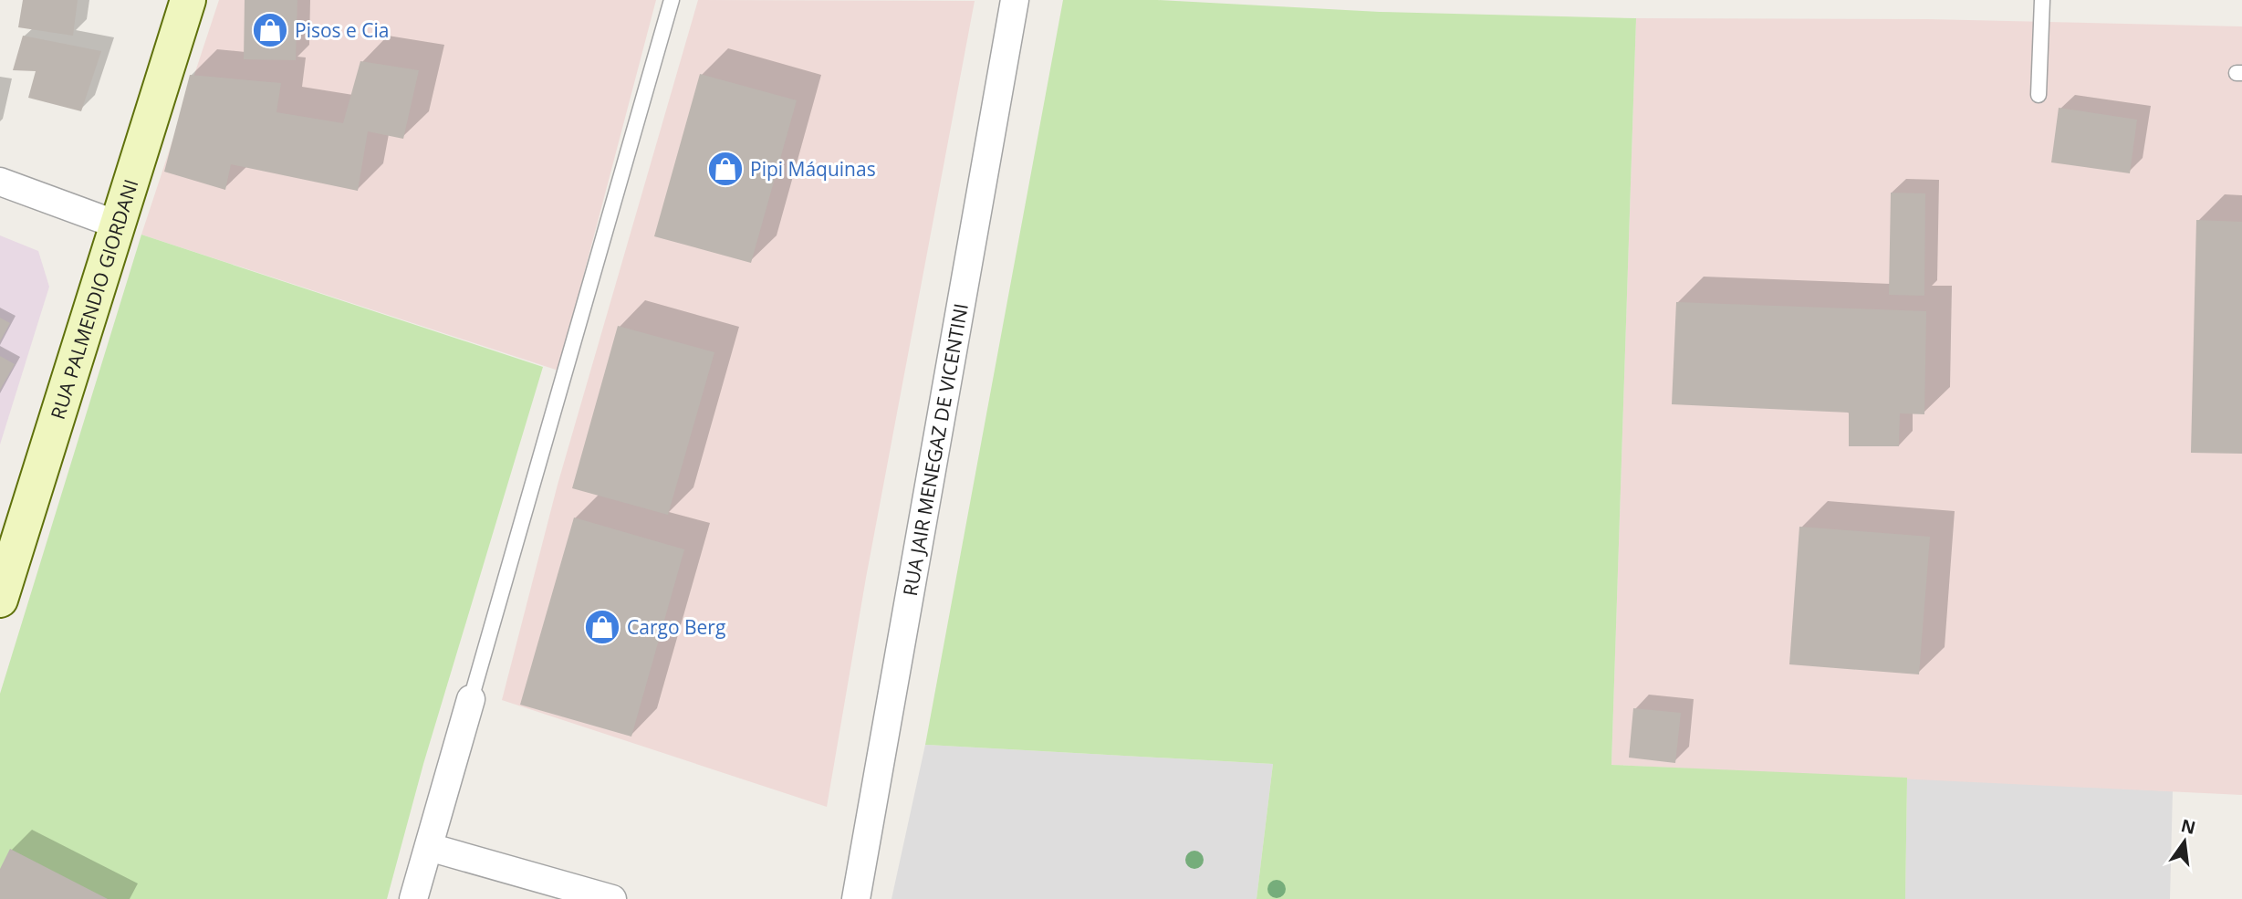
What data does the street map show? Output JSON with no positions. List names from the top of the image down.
{
  "streets": {
    "street": ["RUA PALMENDIO GIORDANI", "RUA JAIR MENEGAZ DE VICENTINI"]
  },
  "places": {
    "shop": ["Pisos e Cia", "Pipi Máquinas", "Cargo Berg"]
  },
  "north": "top"
}
